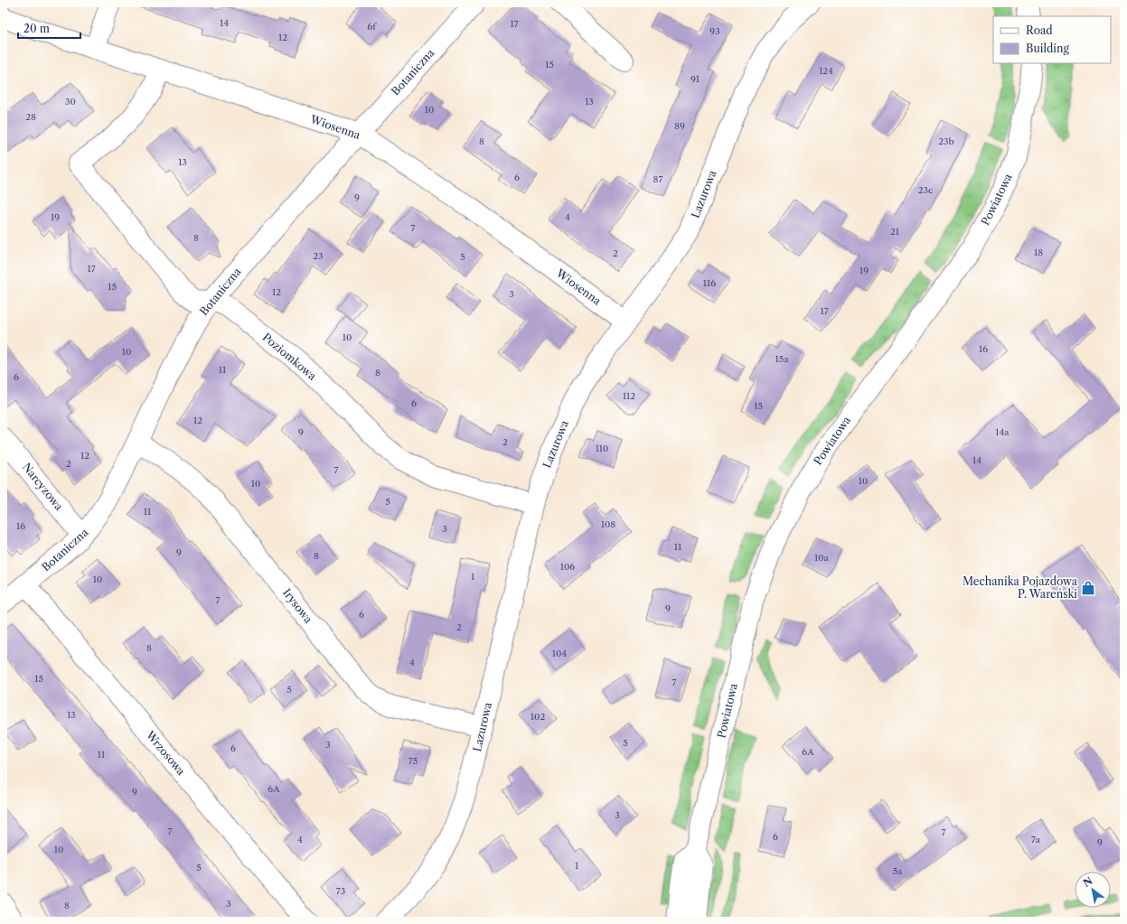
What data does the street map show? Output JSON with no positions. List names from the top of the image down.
{
  "streets": {
    "street": [
      "Botaniczna",
      "Wiosenna",
      "Lazurowa",
      "Powiatowa",
      "Poziomkowa",
      "Narcyzowa",
      "Irysowa",
      "Wrzosowa"
    ]
  },
  "crossings": [
    ["Botaniczna", "Wiosenna"],
    ["Botaniczna", "Poziomkowa"],
    ["Botaniczna", "Narcyzowa"],
    ["Botaniczna", "Irysowa"],
    ["Botaniczna", "Wrzosowa"],
    ["Wiosenna", "Lazurowa"],
    ["Wiosenna", "Poziomkowa"],
    ["Lazurowa", "Poziomkowa"],
    ["Lazurowa", "Irysowa"]
  ],
  "places": {
    "shop": ["Mechanika Pojazdowa P. Wareński"]
  },
  "house_numbers": [
    "14",
    "17",
    "6f",
    "93",
    "12",
    "15",
    "124",
    "91",
    "30",
    "13",
    "10",
    "28",
    "89",
    "8",
    "23b",
    "13",
    "6",
    "87",
    "23c",
    "9",
    "19",
    "4",
    "7",
    "21",
    "8",
    "18",
    "2",
    "23",
    "5",
    "17",
    "19",
    "116",
    "15",
    "12",
    "3",
    "17",
    "10",
    "16",
    "10",
    "15a",
    "11",
    "8",
    "6",
    "112",
    "6",
    "15",
    "12",
    "9",
    "14a",
    "2",
    "110",
    "12",
    "14",
    "2",
    "7",
    "10",
    "10",
    "5",
    "11",
    "108",
    "16",
    "3",
    "11",
    "9",
    "8",
    "10a",
    "106",
    "1",
    "10",
    "7",
    "9",
    "6",
    "2",
    "8",
    "104",
    "4",
    "15",
    "7",
    "5",
    "13",
    "102",
    "5",
    "3",
    "6",
    "6A",
    "11",
    "75",
    "6A",
    "9",
    "3",
    "7",
    "7",
    "6",
    "4",
    "7a",
    "9",
    "10",
    "1",
    "5",
    "5a",
    "73",
    "3",
    "8"
  ],
  "legend": ["Road", "Building"],
  "scale_bar": "20 m",
  "north": "top left"
}
